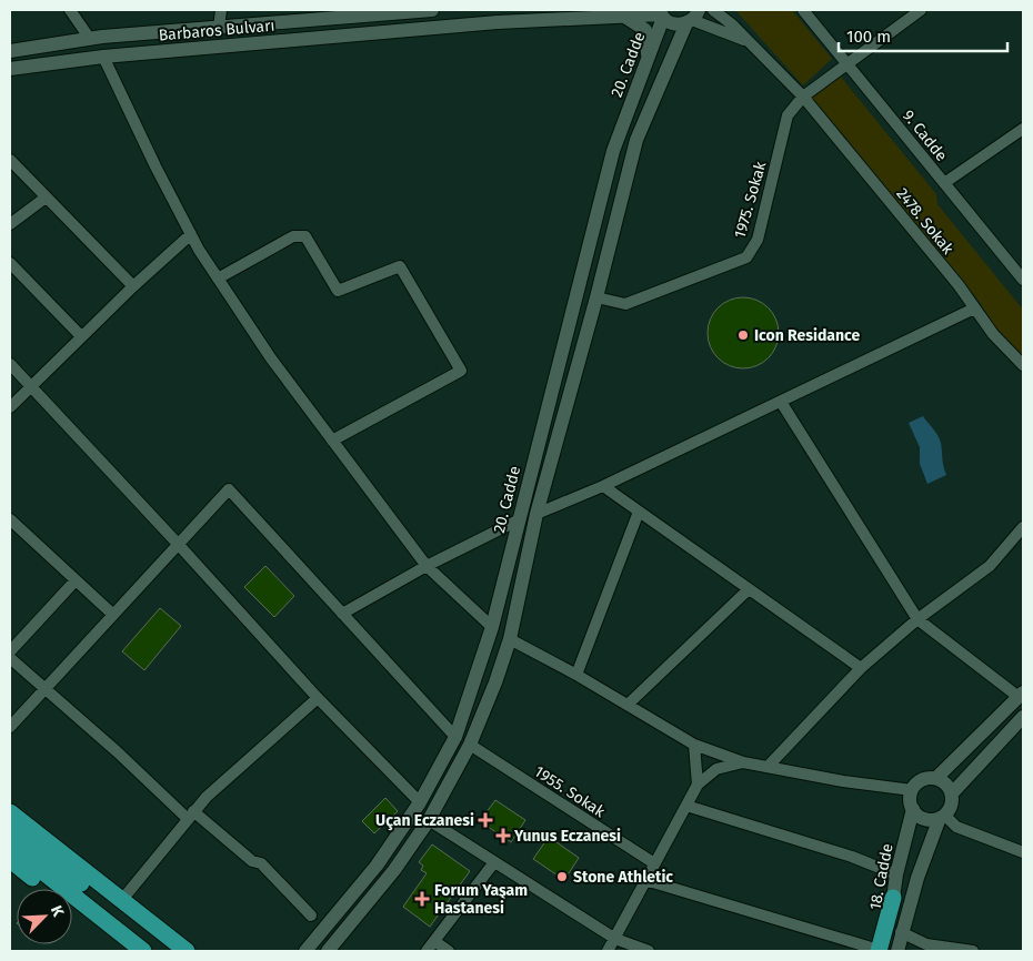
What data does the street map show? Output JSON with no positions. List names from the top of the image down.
{
  "streets": {
    "street": [
      "Barbaros Bulvarı",
      "20. Cadde",
      "9. Cadde",
      "1975. Sokak",
      "2478. Sokak",
      "1955. Sokak",
      "18. Cadde"
    ]
  },
  "crossings": [
    ["Barbaros Bulvarı", "20. Cadde"],
    ["1975. Sokak", "2478. Sokak"]
  ],
  "places": {
    "other": ["Icon Residance", "Stone Athletic"],
    "health": ["Uçan Eczanesi", "Yunus Eczanesi", "Forum Yaşam Hastanesi"]
  },
  "scale_bar": "100 m",
  "north": "top right"
}
